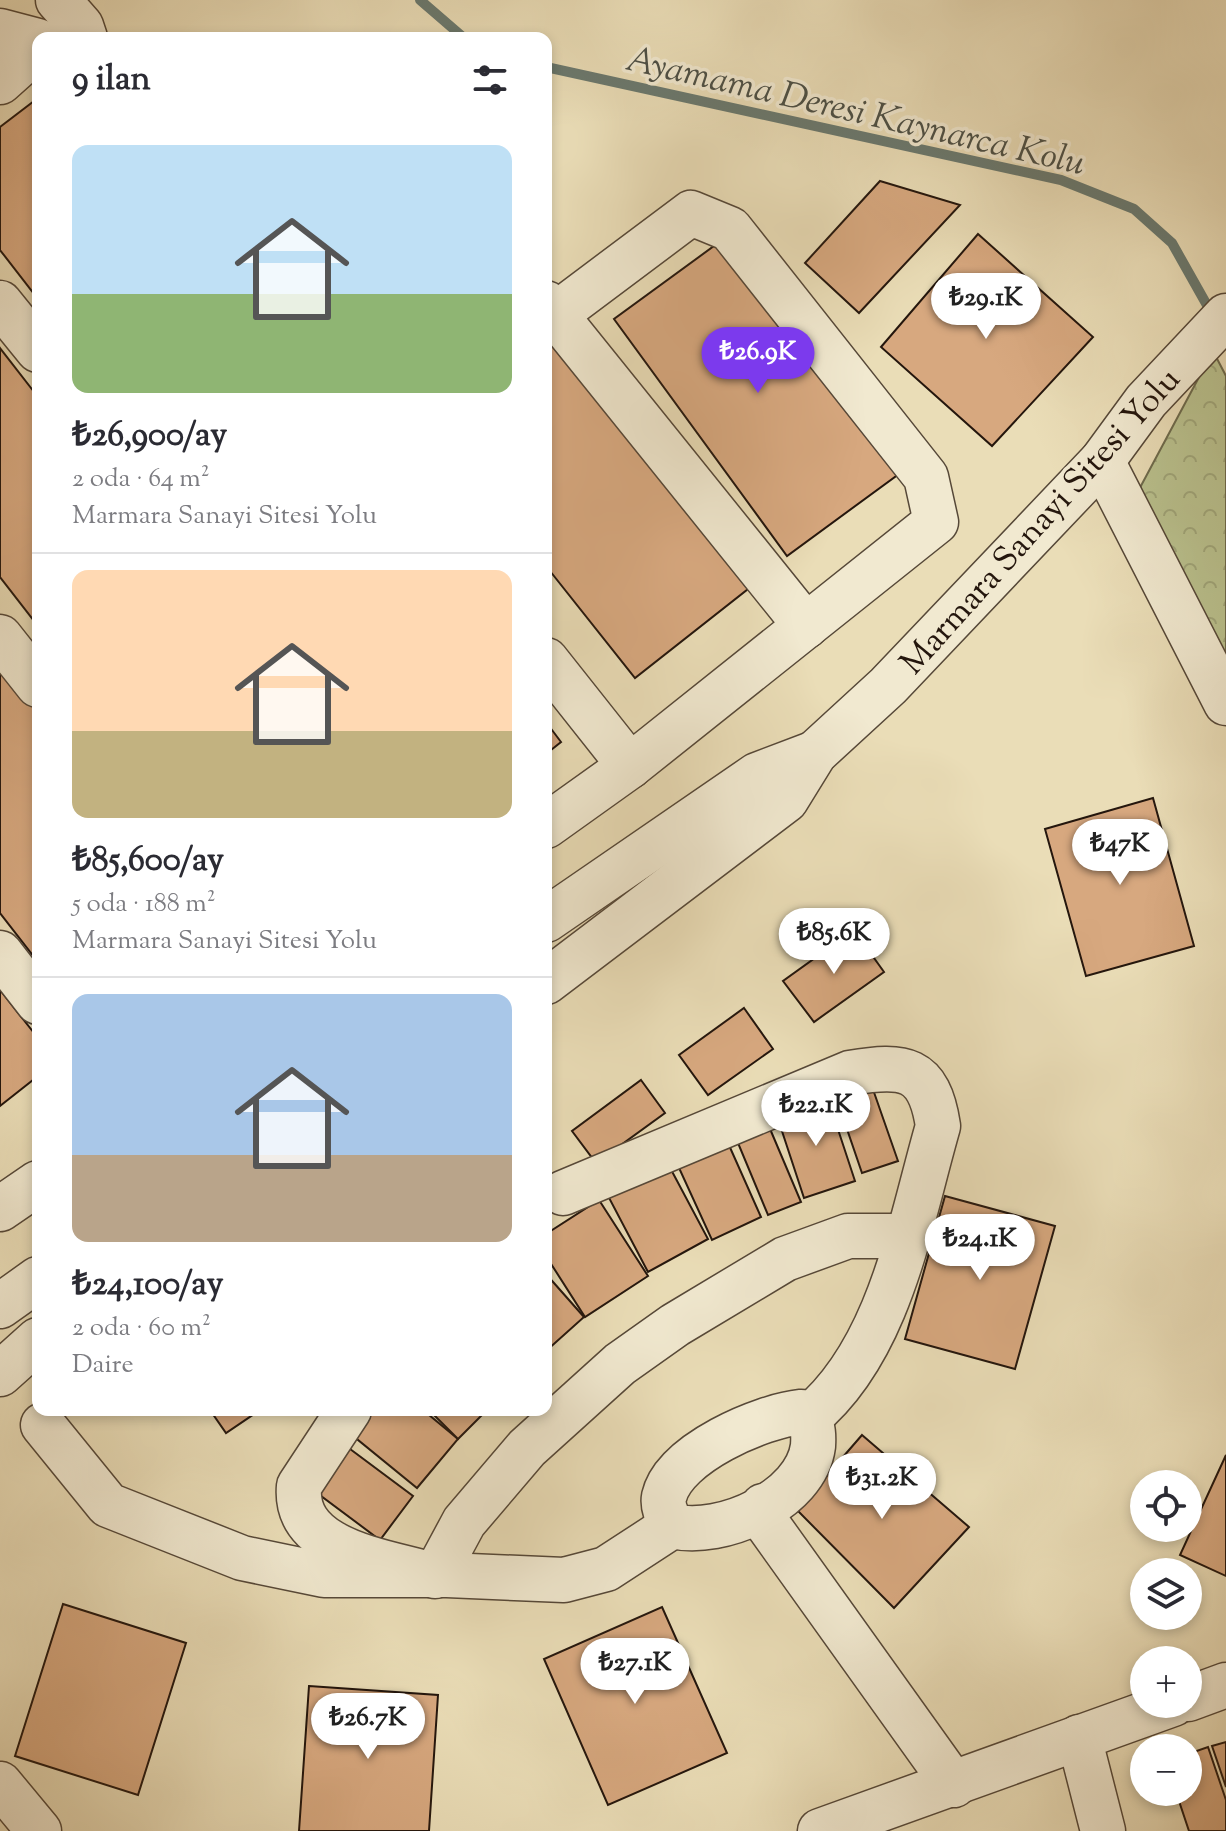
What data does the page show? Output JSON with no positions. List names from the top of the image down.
{
  "streets": {
    "street": ["Marmara Sanayi Sitesi Yolu"]
  },
  "water": ["Ayamama Deresi Kaynarca Kolu"],
  "page": {
    "heading": "9 ilan",
    "list": [
      {
        "name": "₺26,900/ay",
        "note": "2 oda · 64 m² · Marmara Sanayi Sitesi Yolu"
      },
      {
        "name": "₺85,600/ay",
        "note": "5 oda · 188 m² · Marmara Sanayi Sitesi Yolu"
      },
      {
        "name": "₺24,100/ay",
        "note": "2 oda · 60 m² · Daire"
      }
    ],
    "price": [
      "₺29.1K",
      "₺26.9K",
      "₺47K",
      "₺85.6K",
      "₺22.1K",
      "₺24.1K",
      "₺31.2K",
      "₺27.1K",
      "₺26.7K"
    ],
    "map_buttons": ["+", "−"]
  }
}
